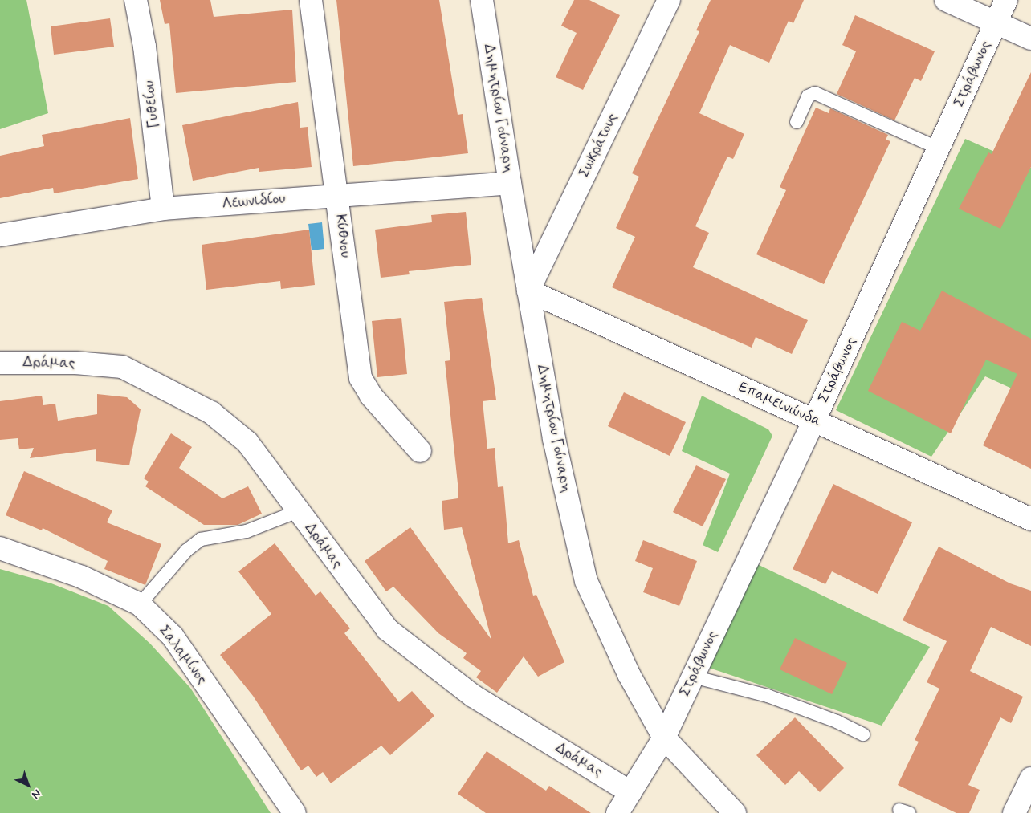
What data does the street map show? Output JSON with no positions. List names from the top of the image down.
{
  "streets": {
    "street": [
      "Στράβωνος",
      "Γυθείου",
      "Δημητρίου Γούναρη",
      "Σωκράτους",
      "Λεωνιδίου",
      "Κύθνου",
      "Δράμας",
      "Επαμεινώνδα",
      "Σαλαμίνος"
    ]
  },
  "crossings": [
    ["Στράβωνος", "Δημητρίου Γούναρη"],
    ["Στράβωνος", "Δράμας"],
    ["Στράβωνος", "Επαμεινώνδα"],
    ["Γυθείου", "Λεωνιδίου"],
    ["Δημητρίου Γούναρη", "Σωκράτους"],
    ["Δημητρίου Γούναρη", "Λεωνιδίου"],
    ["Δημητρίου Γούναρη", "Επαμεινώνδα"],
    ["Σωκράτους", "Επαμεινώνδα"],
    ["Λεωνιδίου", "Κύθνου"]
  ],
  "north": "bottom right"
}
